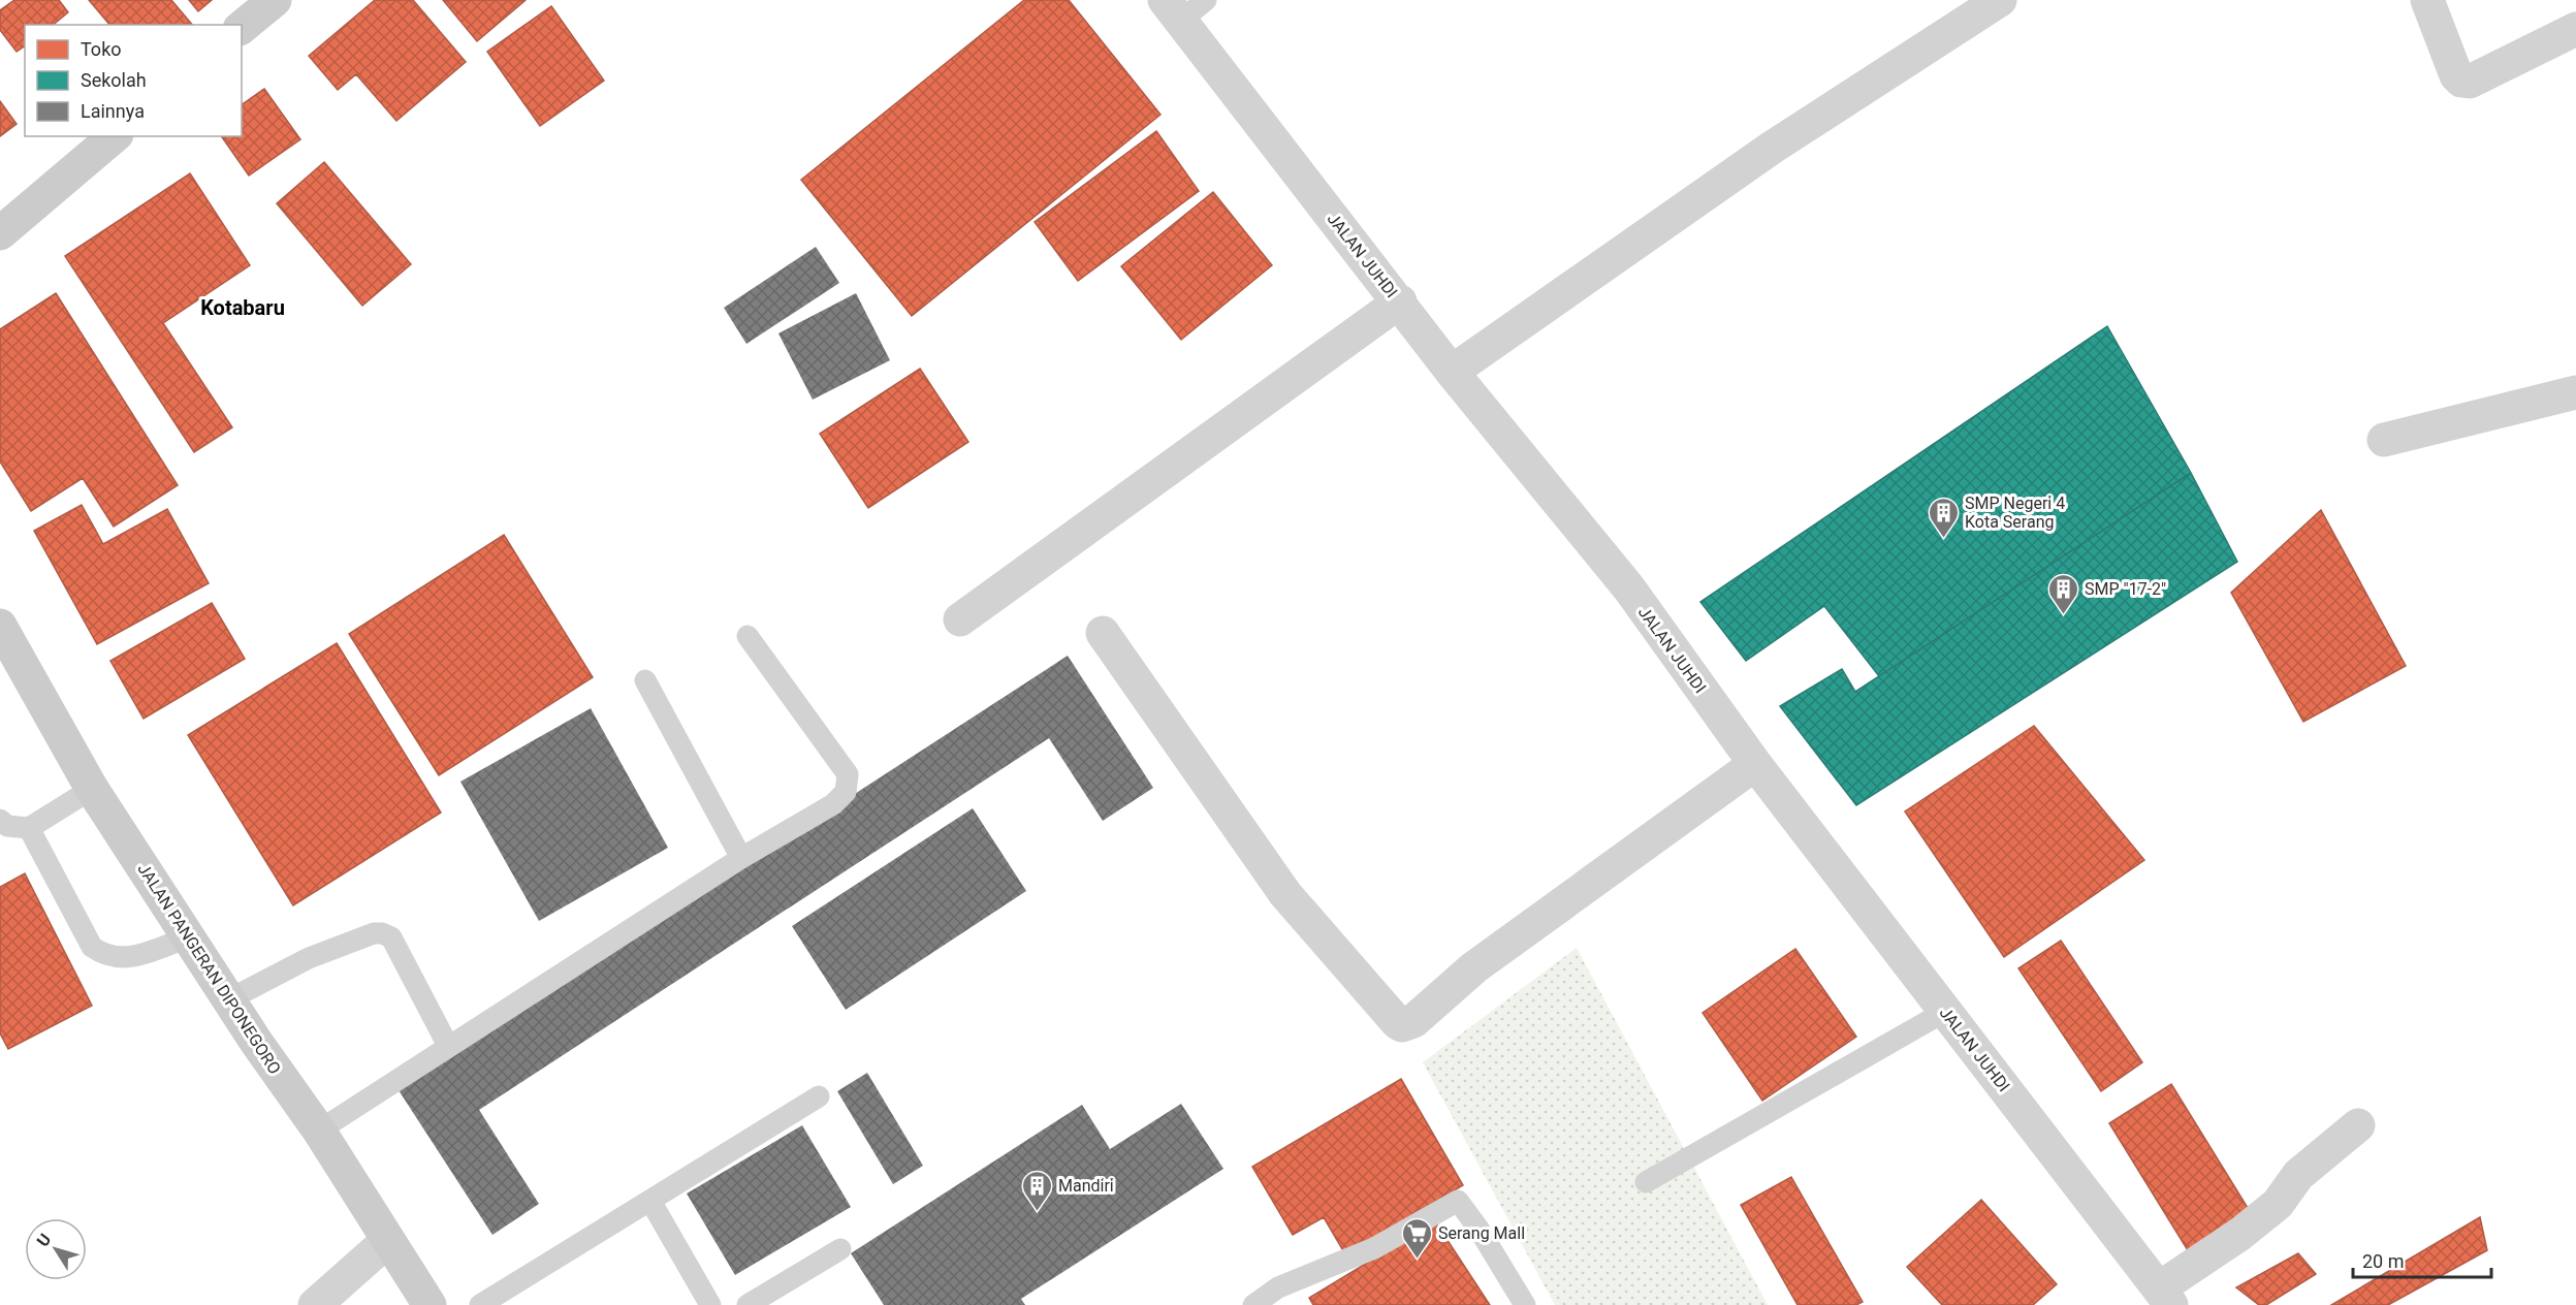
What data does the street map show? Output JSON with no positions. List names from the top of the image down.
{
  "streets": {
    "main road": ["JALAN PANGERAN DIPONEGORO"],
    "street": ["JALAN JUHDI"]
  },
  "districts": ["Kotabaru"],
  "places": {
    "building": ["SMP Negeri 4 Kota Serang", "SMP \"17-2\"", "Mandiri"],
    "supermarket": ["Serang Mall"]
  },
  "legend": ["Toko", "Sekolah", "Lainnya"],
  "scale_bar": "20 m",
  "north": "top left"
}
